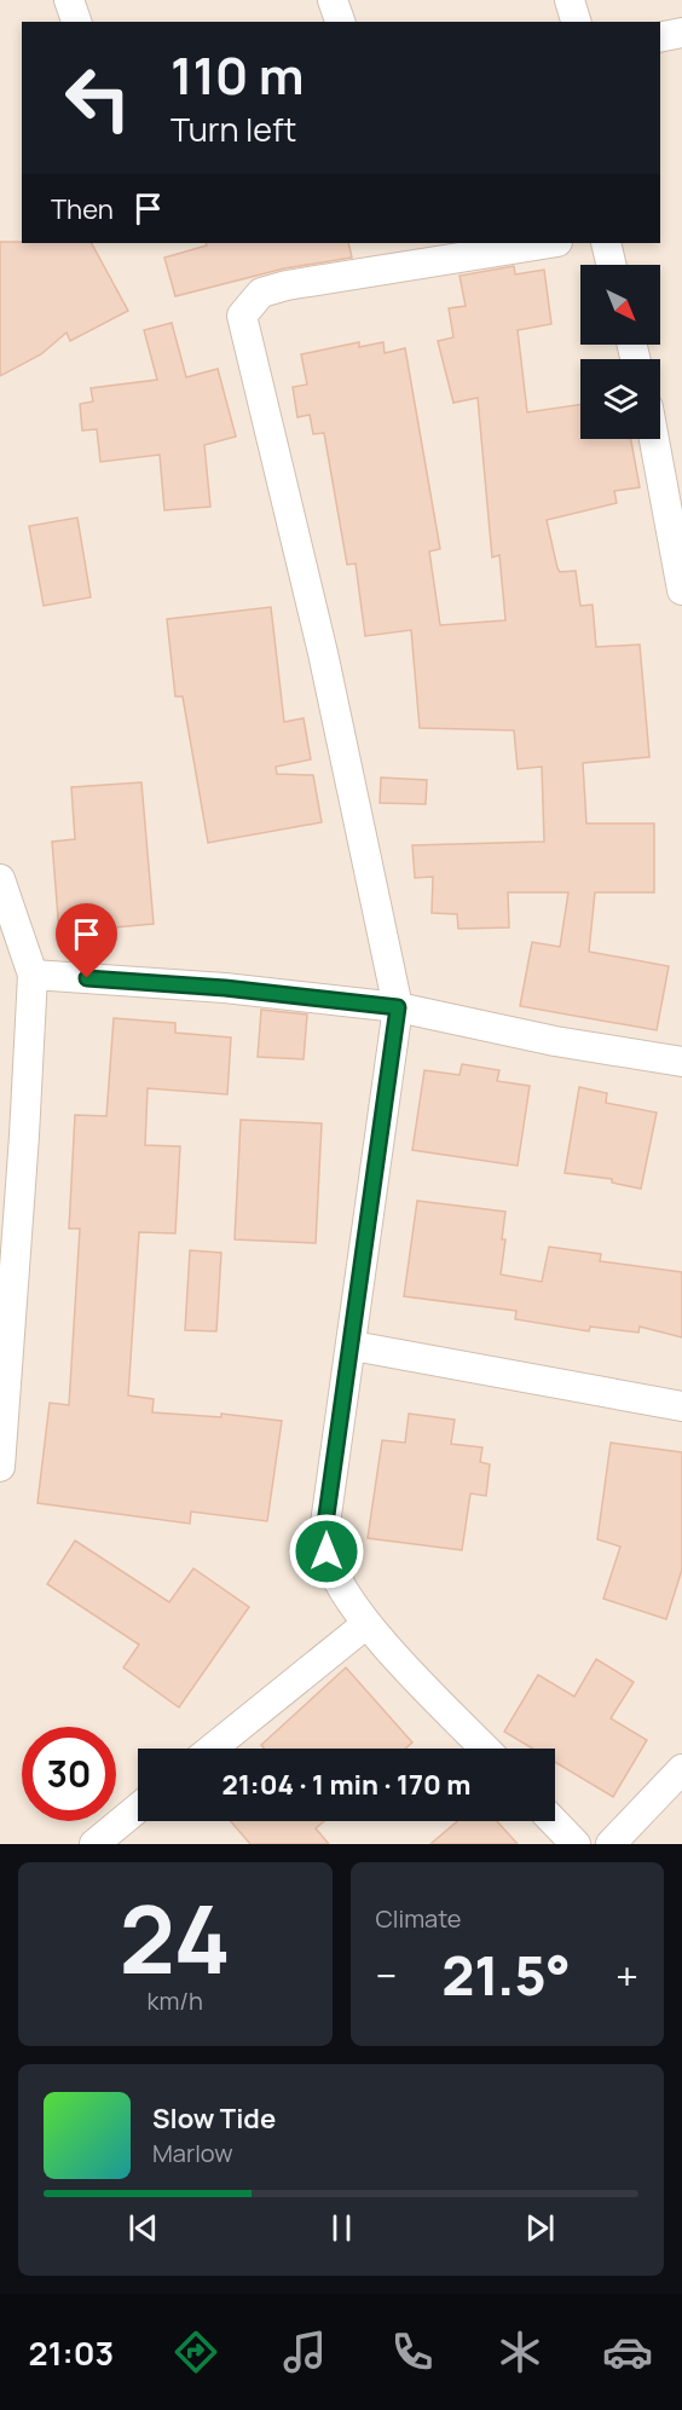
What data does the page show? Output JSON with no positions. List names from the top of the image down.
{
  "north": "bottom right",
  "page": {
    "turn": ["110 m", "Turn left"],
    "then": "Then",
    "limit": "30",
    "trip": "21:04 · 1 min · 170 m",
    "tile": [
      ["24", "km/h"],
      "Climate"
    ],
    "heat": ["−", "21.5°", "+"],
    "song": ["Slow Tide", "Marlow"],
    "tabs": "21:03"
  }
}
